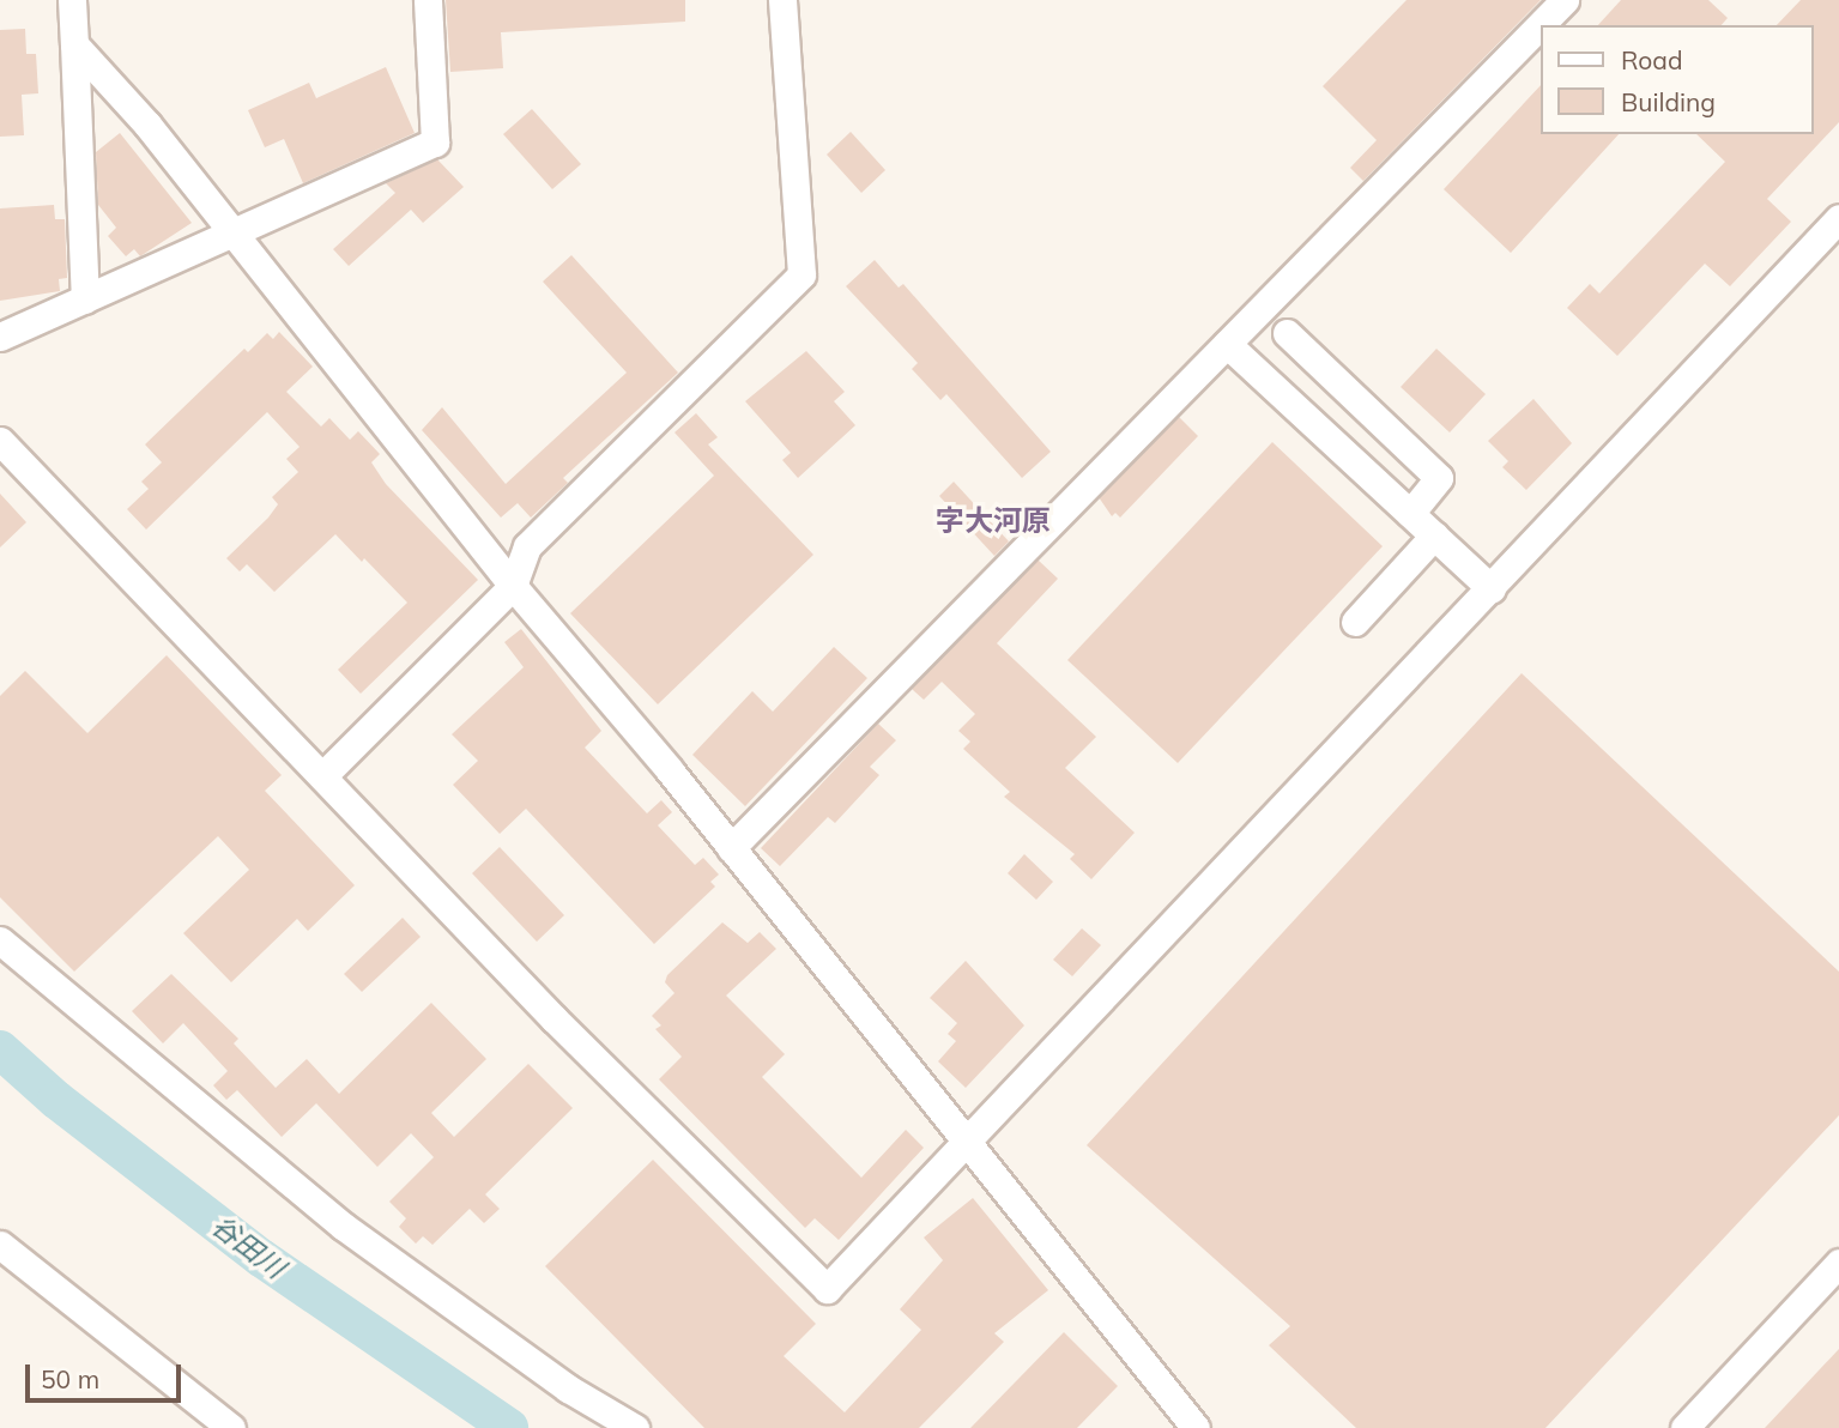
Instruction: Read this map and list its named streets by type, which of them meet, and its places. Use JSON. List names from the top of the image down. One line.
{"districts":["字大河原"],"water":["谷田川"],"legend":["Road","Building"],"scale_bar":"50 m"}
